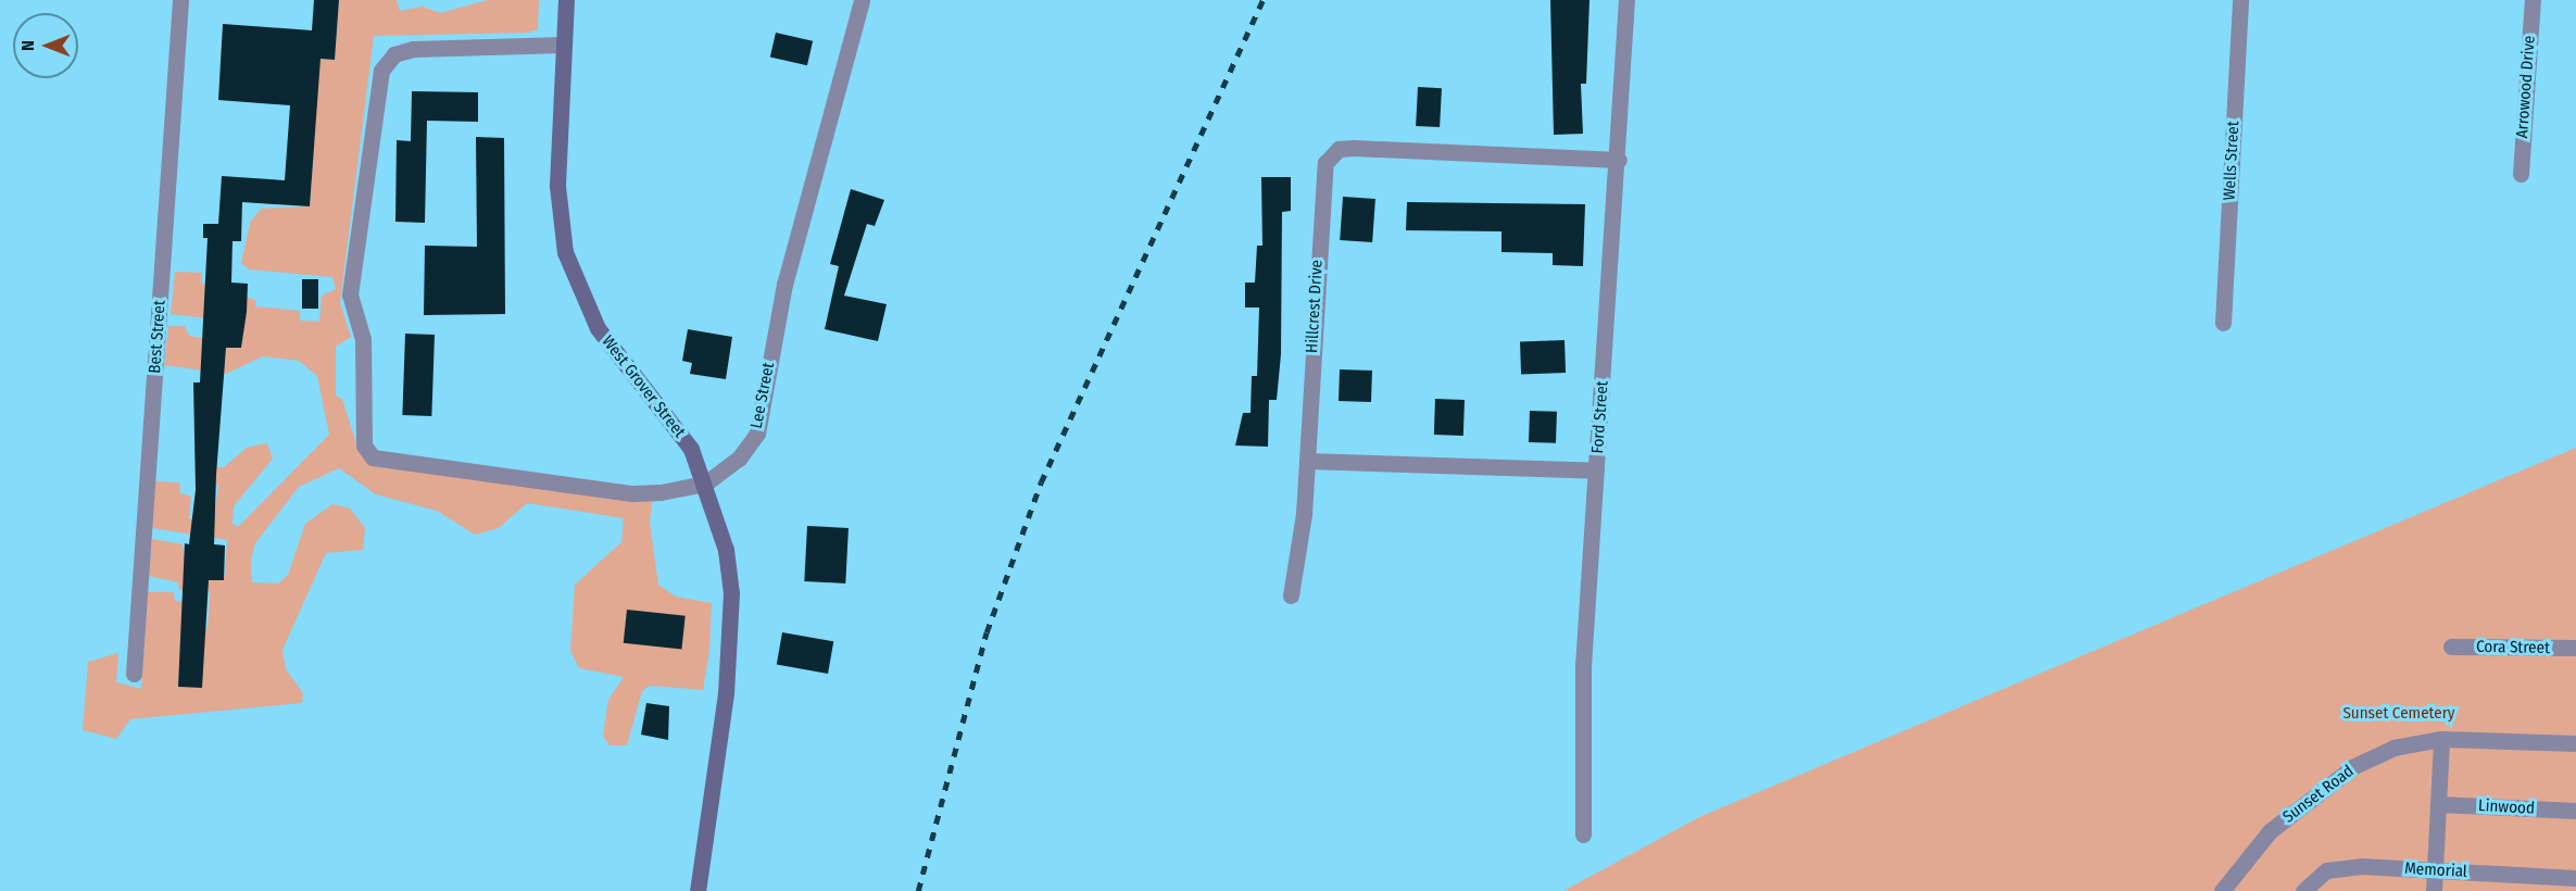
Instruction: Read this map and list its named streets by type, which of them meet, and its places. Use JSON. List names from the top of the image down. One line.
{"streets":{"street":["Arrowood Drive","Wells Street","Hillcrest Drive","Best Street","West Grover Street","Lee Street","Ford Street","Cora Street","Sunset Road","Linwood","Memorial"]},"crossings":[["Hillcrest Drive","Ford Street"],["West Grover Street","Lee Street"]],"parks":["Sunset Cemetery"],"north":"left"}
